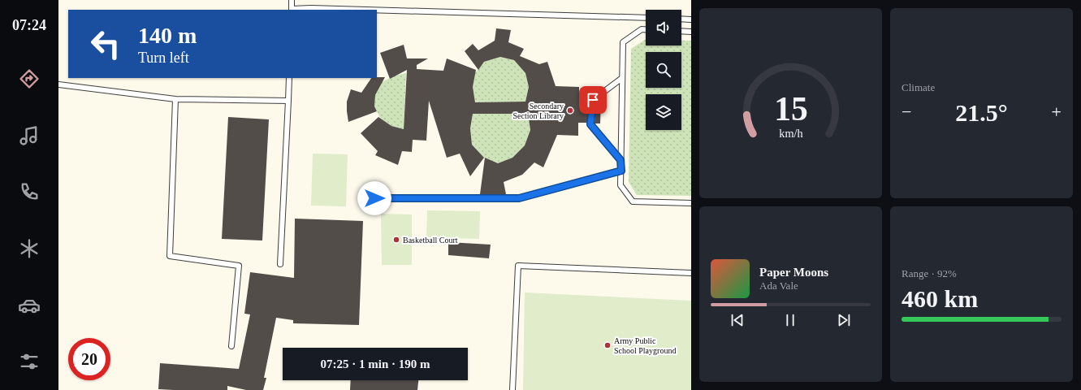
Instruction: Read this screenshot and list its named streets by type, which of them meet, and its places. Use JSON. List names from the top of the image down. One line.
{"places":["Secondary Section Library","Basketball Court","Army Public School Playground"],"page":{"tabs":"07:24","tile":["Climate",["Range · 92%","460 km"]],"turn":["140 m","Turn left"],"heat":["−","21.5°","+"],"song":["Paper Moons","Ada Vale"],"limit":"20","trip":"07:25 · 1 min · 190 m","gauge":["15","km/h"]}}
